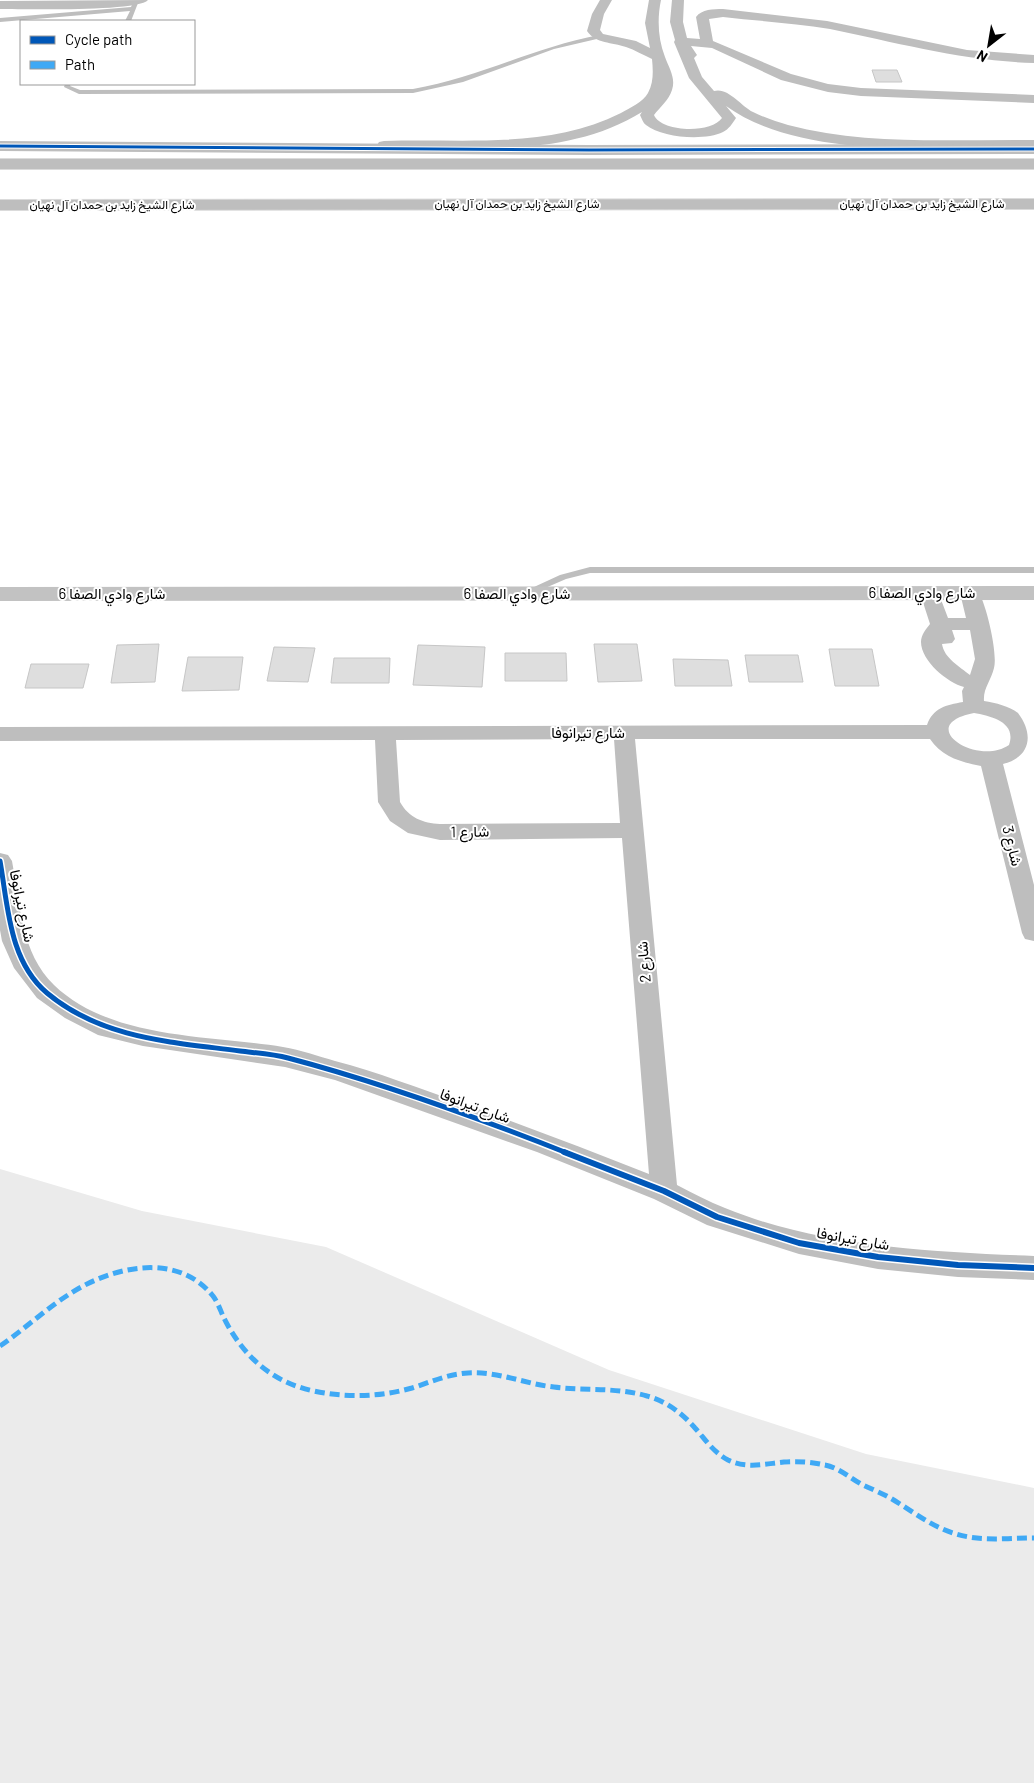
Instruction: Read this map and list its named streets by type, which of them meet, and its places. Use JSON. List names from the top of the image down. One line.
{"streets":{"main road":["شارع الشيخ زايد بن حمدان آل نهيان","شارع وادي الصفا 6"],"street":["شارع تيرانوفا","شارع 1","شارع 3","شارع 2"]},"crossings":[["شارع تيرانوفا","شارع 1"],["شارع تيرانوفا","شارع 2"],["شارع 1","شارع 2"]],"legend":["Cycle path","Path"],"north":"bottom left"}
